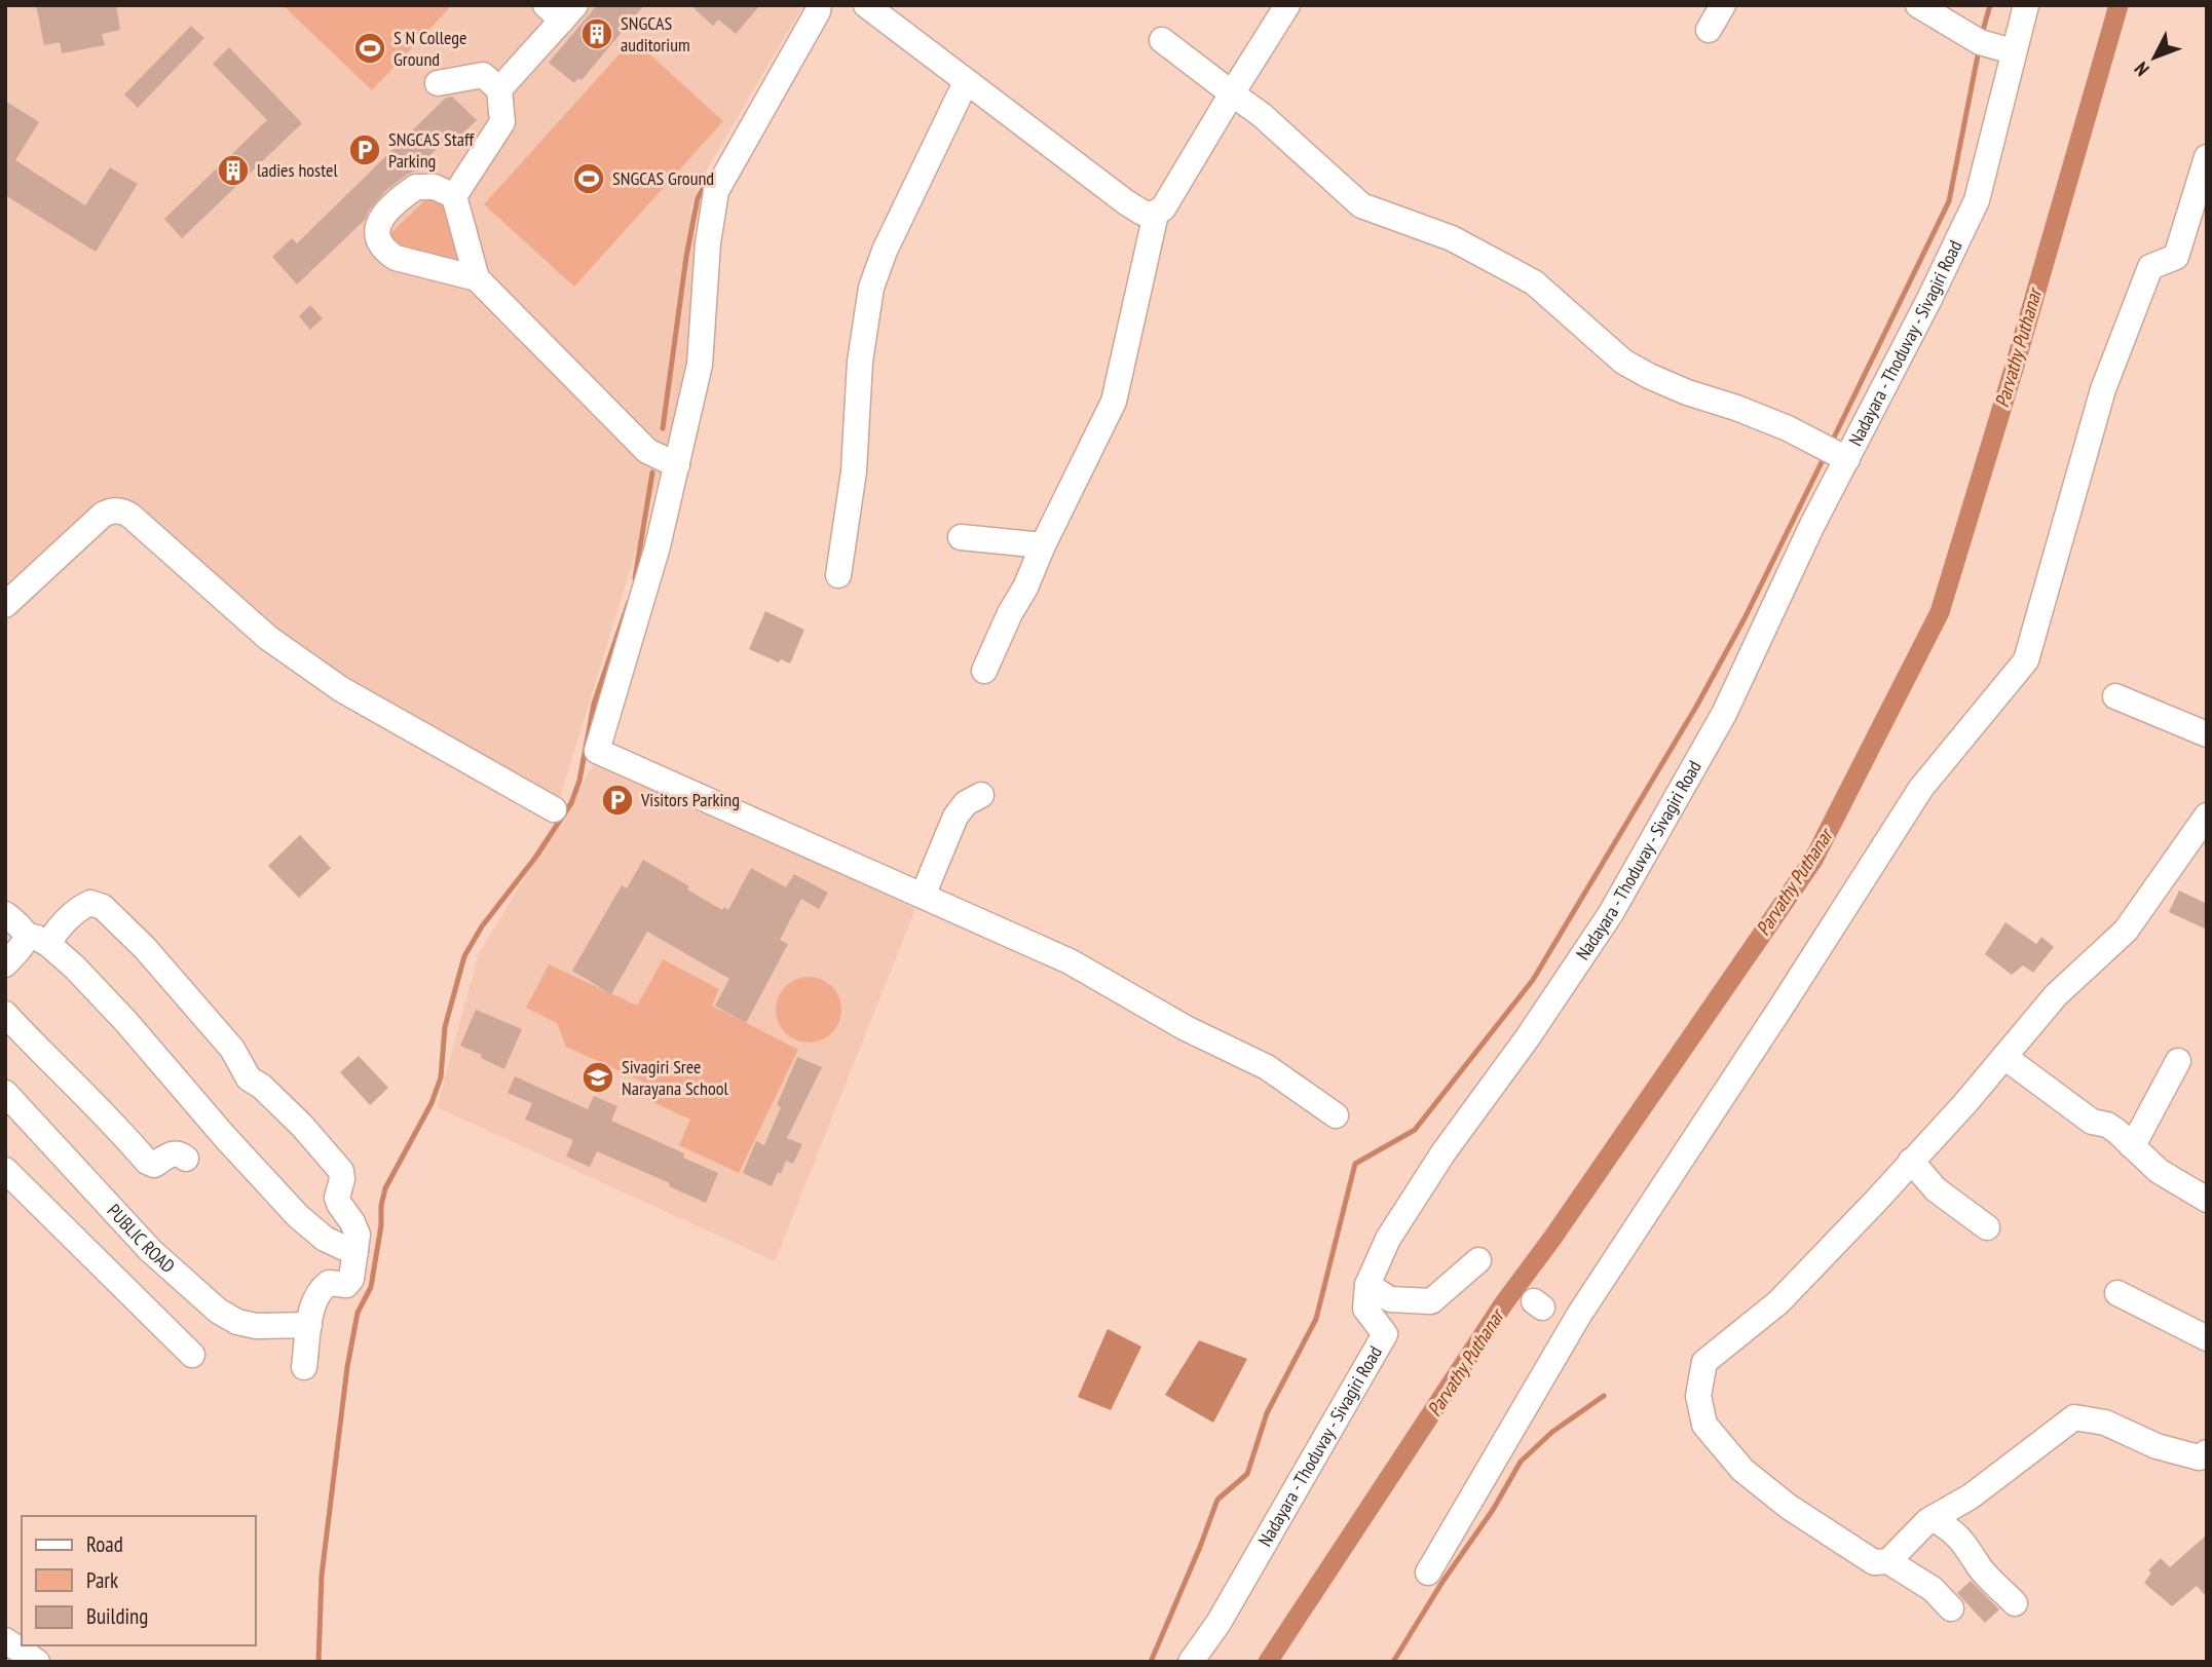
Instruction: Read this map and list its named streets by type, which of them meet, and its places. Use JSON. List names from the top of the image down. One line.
{"streets":{"street":["Nadayara - Thoduvay - Sivagiri Road","PUBLIC ROAD"]},"water":["Parvathy Puthanar"],"places":{"building":["SNGCAS auditorium","ladies hostel"],"sports":["S N College Ground","SNGCAS Ground"],"parking":["SNGCAS Staff Parking","Visitors Parking"],"school or university":["Sivagiri Sree Narayana School"]},"legend":["Road","Park","Building"],"north":"bottom left"}
